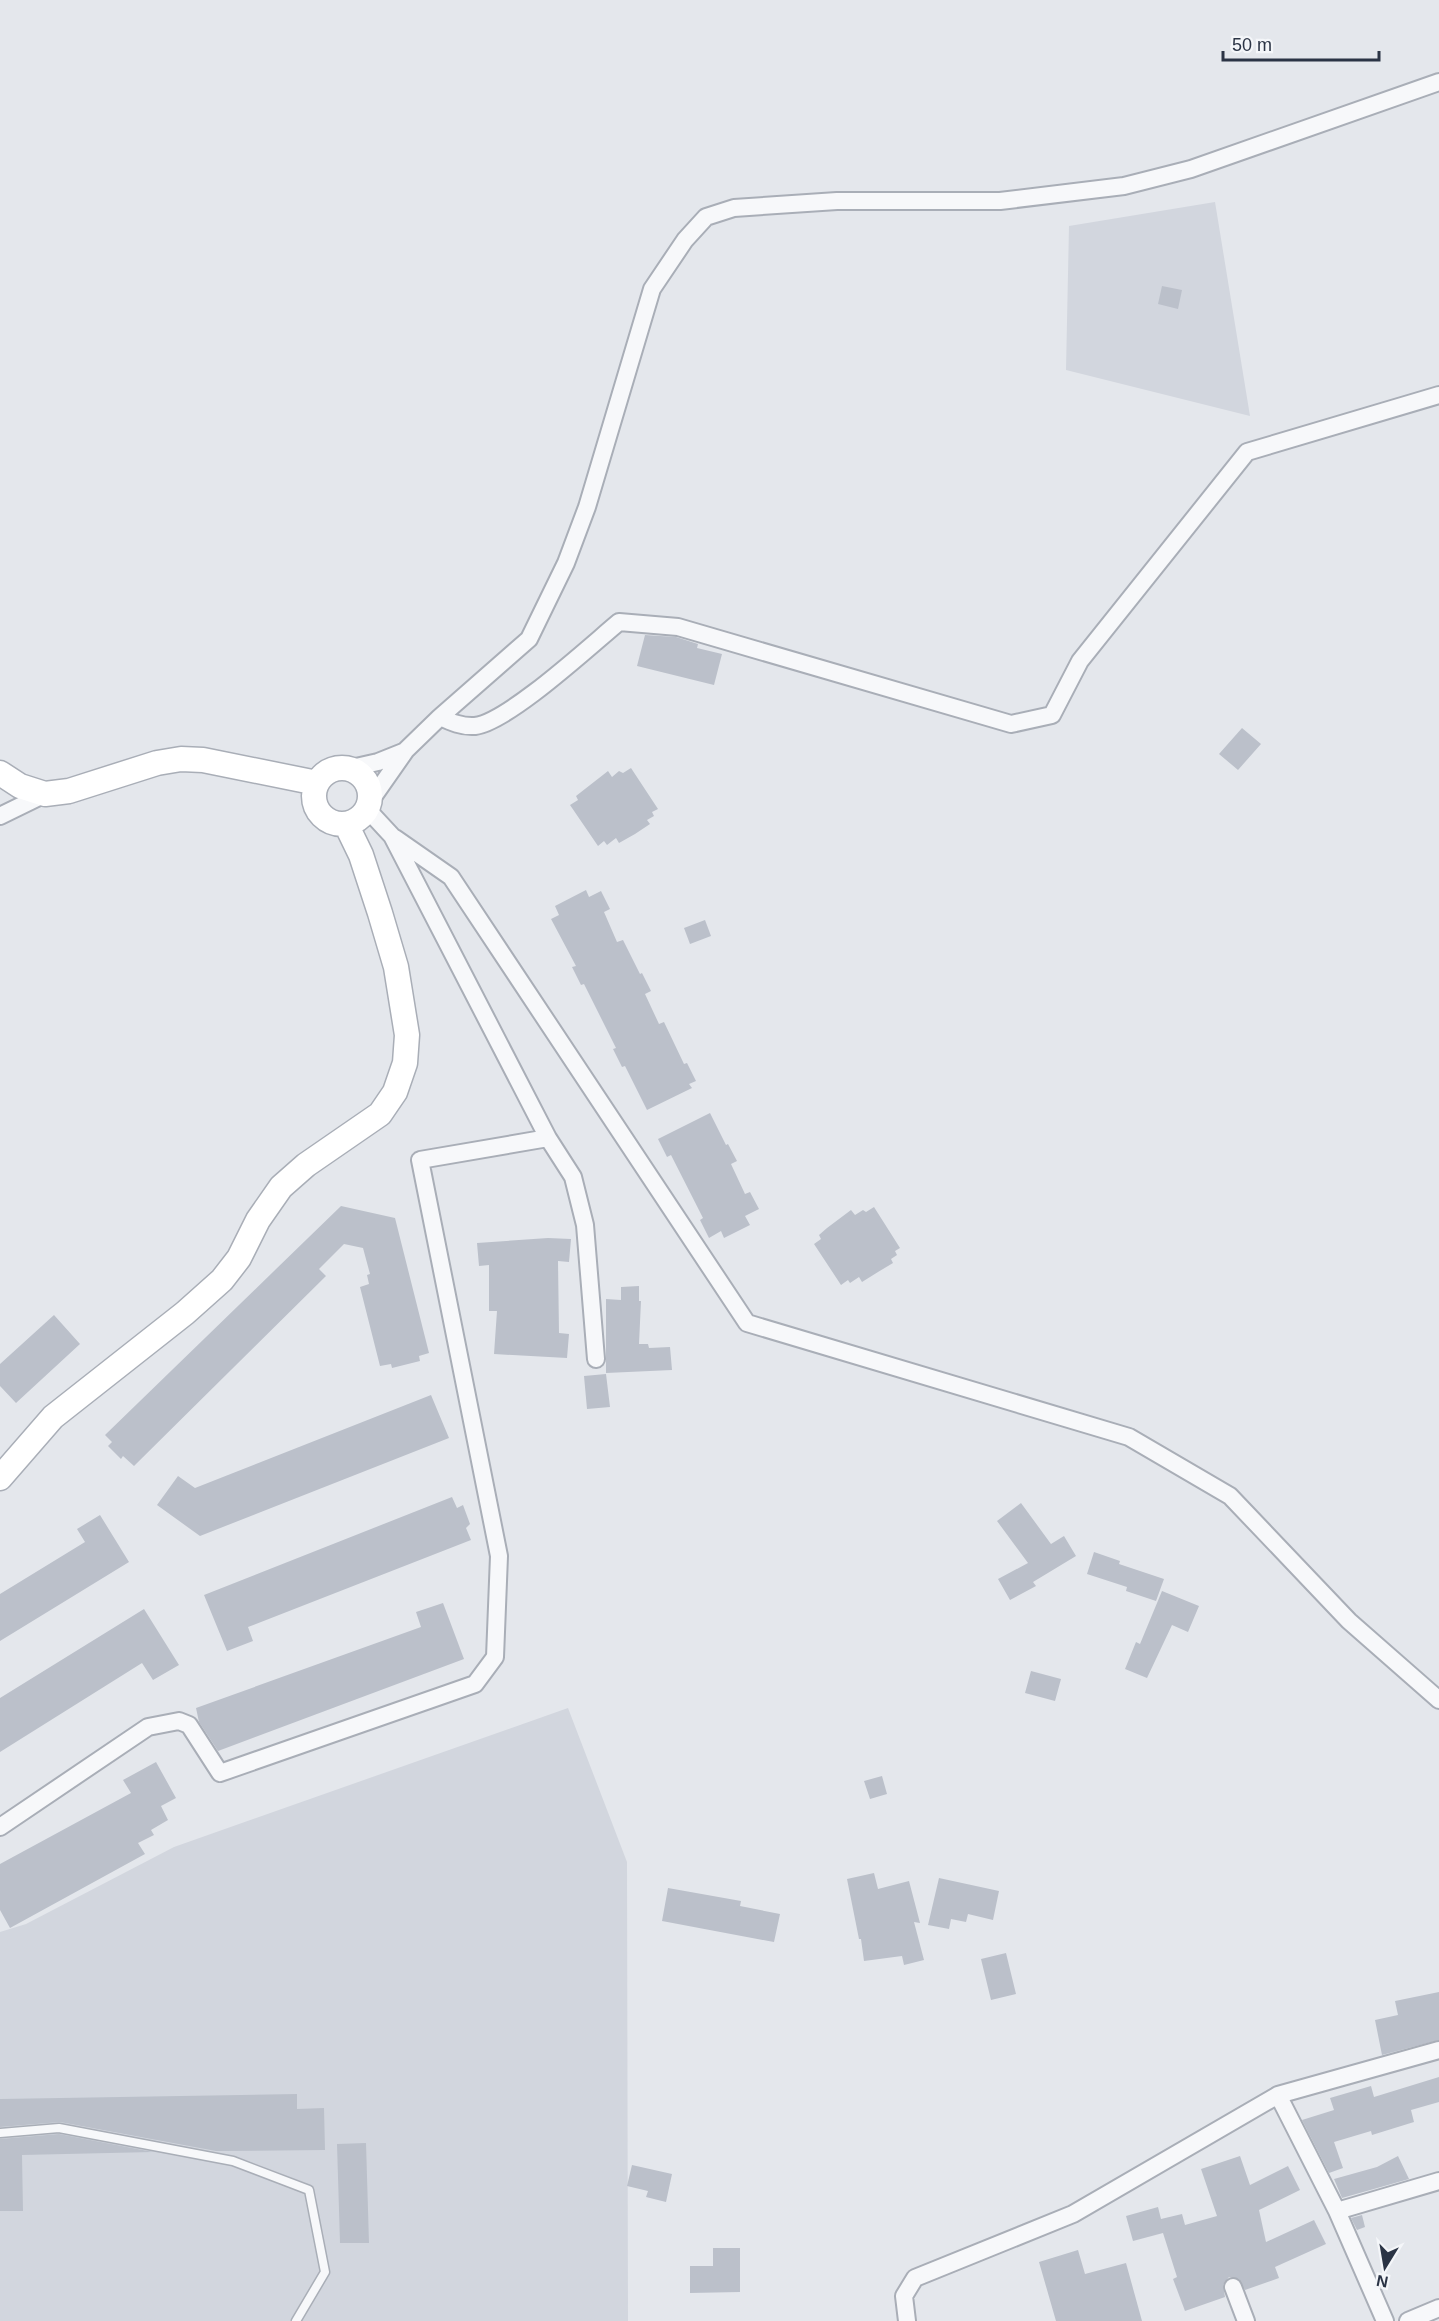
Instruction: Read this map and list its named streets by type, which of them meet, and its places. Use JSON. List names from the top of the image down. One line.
{"scale_bar":"50 m","north":"bottom"}
